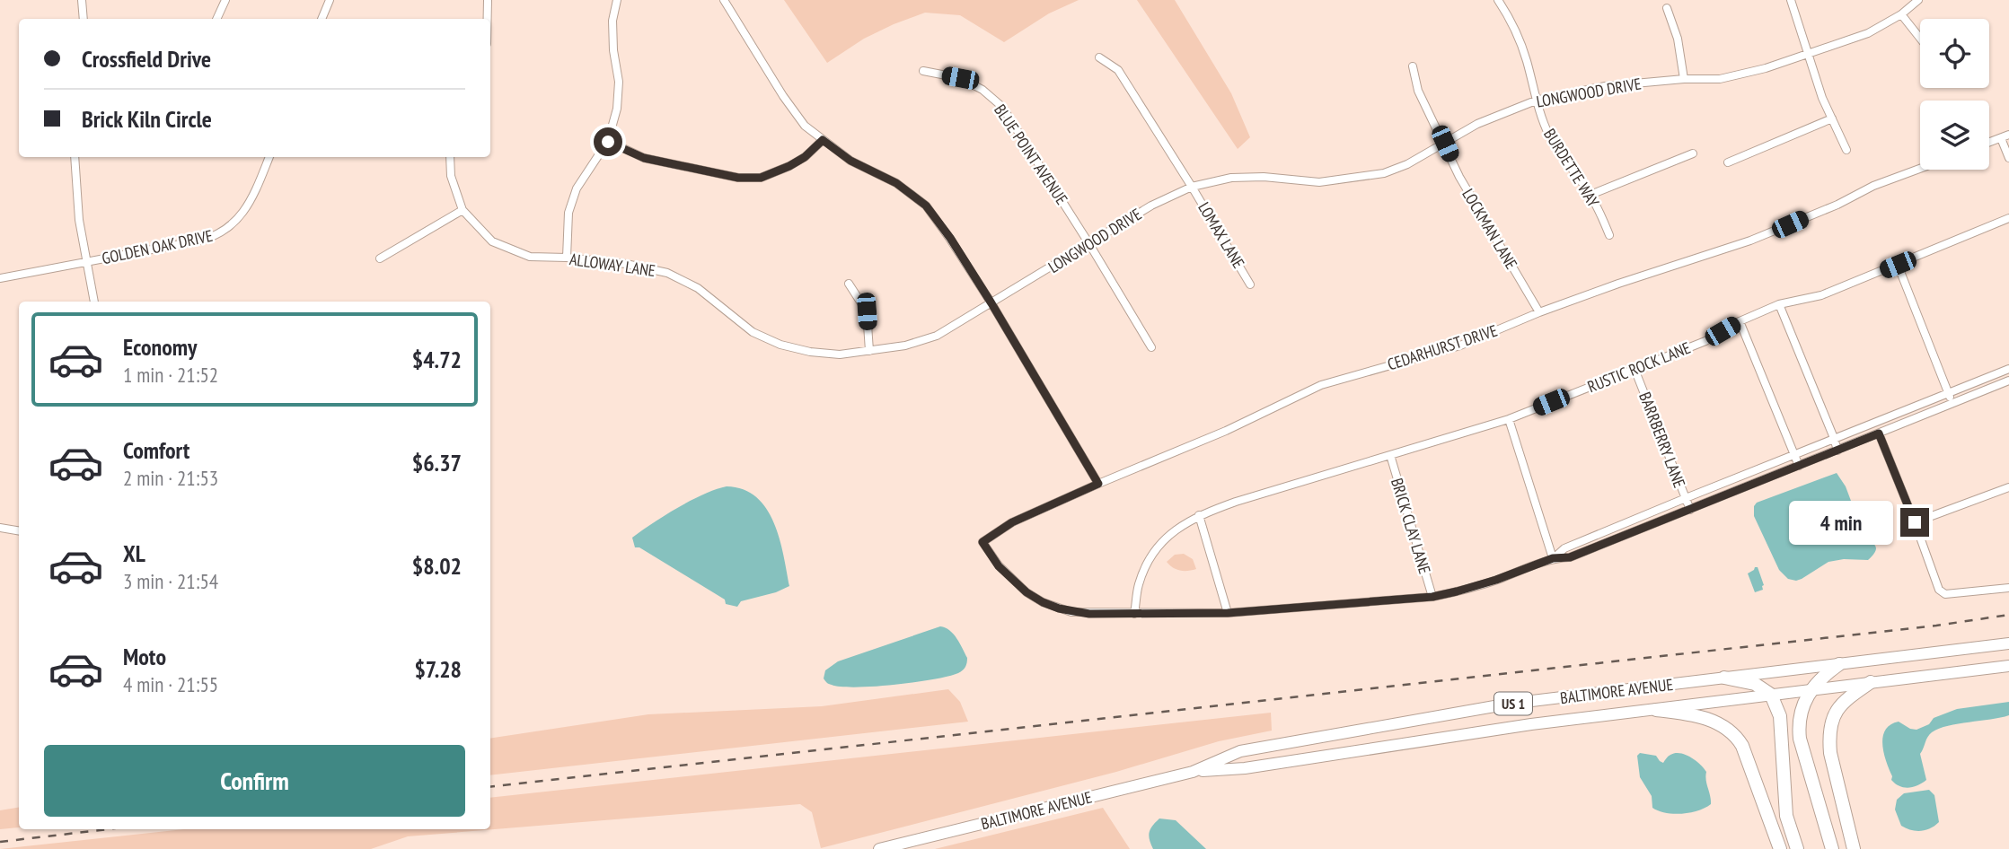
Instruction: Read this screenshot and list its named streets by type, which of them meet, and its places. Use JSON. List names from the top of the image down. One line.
{"streets":{"main road":["BALTIMORE AVENUE","US 1"],"street":["LONGWOOD DRIVE","BLUE POINT AVENUE","BURDETTE WAY","LOCKMAN LANE","LOMAX LANE","GOLDEN OAK DRIVE","ALLOWAY LANE","CEDARHURST DRIVE","RUSTIC ROCK LANE","BARRBERRY LANE","BRICK CLAY LANE"]},"crossings":[["LONGWOOD DRIVE","BLUE POINT AVENUE"],["LONGWOOD DRIVE","BURDETTE WAY"],["LONGWOOD DRIVE","LOCKMAN LANE"],["LONGWOOD DRIVE","LOMAX LANE"],["LONGWOOD DRIVE","ALLOWAY LANE"],["LOCKMAN LANE","CEDARHURST DRIVE"],["CEDARHURST DRIVE","RUSTIC ROCK LANE"],["RUSTIC ROCK LANE","BARRBERRY LANE"],["RUSTIC ROCK LANE","BRICK CLAY LANE"]],"page":{"banner":["Crossfield Drive","Brick Kiln Circle"],"list":[{"name":"Economy","note":"1 min · 21:52","value":"$4.72"},{"name":"Comfort","note":"2 min · 21:53","value":"$6.37"},{"name":"XL","note":"3 min · 21:54","value":"$8.02"},{"name":"Moto","note":"4 min · 21:55","value":"$7.28"}],"bubble":"4 min","buttons":"Confirm"}}
